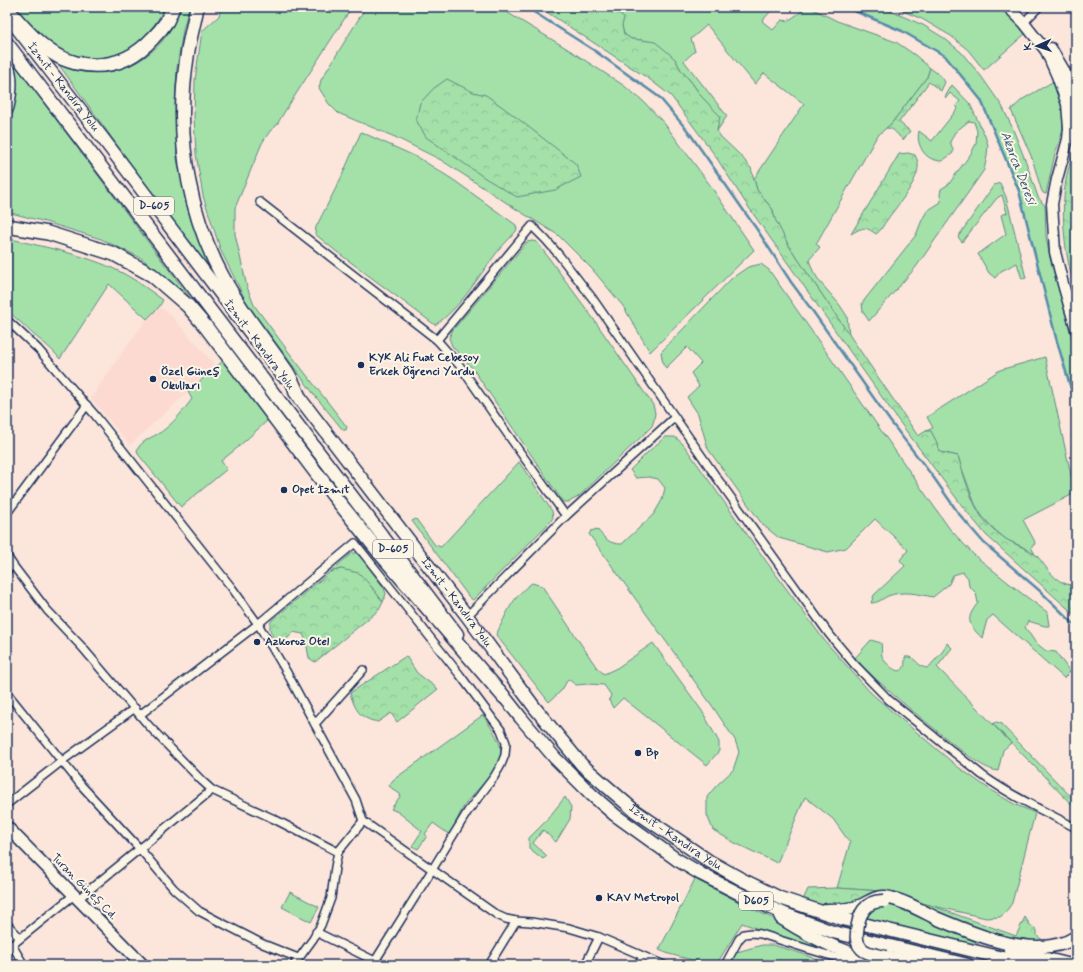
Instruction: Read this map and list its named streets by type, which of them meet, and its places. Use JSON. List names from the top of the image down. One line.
{"streets":{"highway":["İzmit - Kandıra Yolu","D-605","D605"],"main road":["Turan Güneş Cd."]},"water":["Akarca Deresi"],"places":["KYK Ali Fuat Cebesoy Erkek Öğrenci Yurdu","Özel Güneş Okulları","Opet İzmit","Azkoroz Otel","Bp","KAV Metropol"],"north":"left"}
